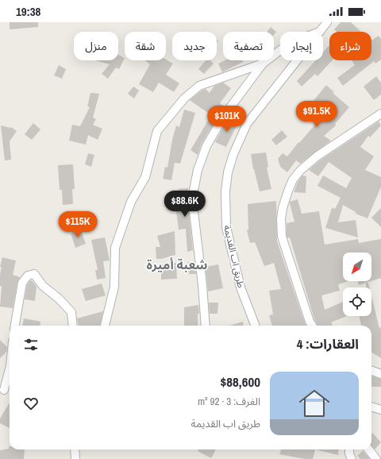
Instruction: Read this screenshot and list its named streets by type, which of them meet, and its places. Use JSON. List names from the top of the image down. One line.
{"streets":{"street":["طريق اب القديمة"]},"districts":["شعبة أميرة"],"north":"bottom left","page":{"status":"19:38","chip":["شراء","إيجار","تصفية","جديد","شقة","منزل"],"price":["$91.5K","$101K","$88.6K","$115K"],"heading":"العقارات: 4","list":[{"name":"$88,600","note":"الغرف: 3 · 92 m² · طريق اب القديمة"}]}}
